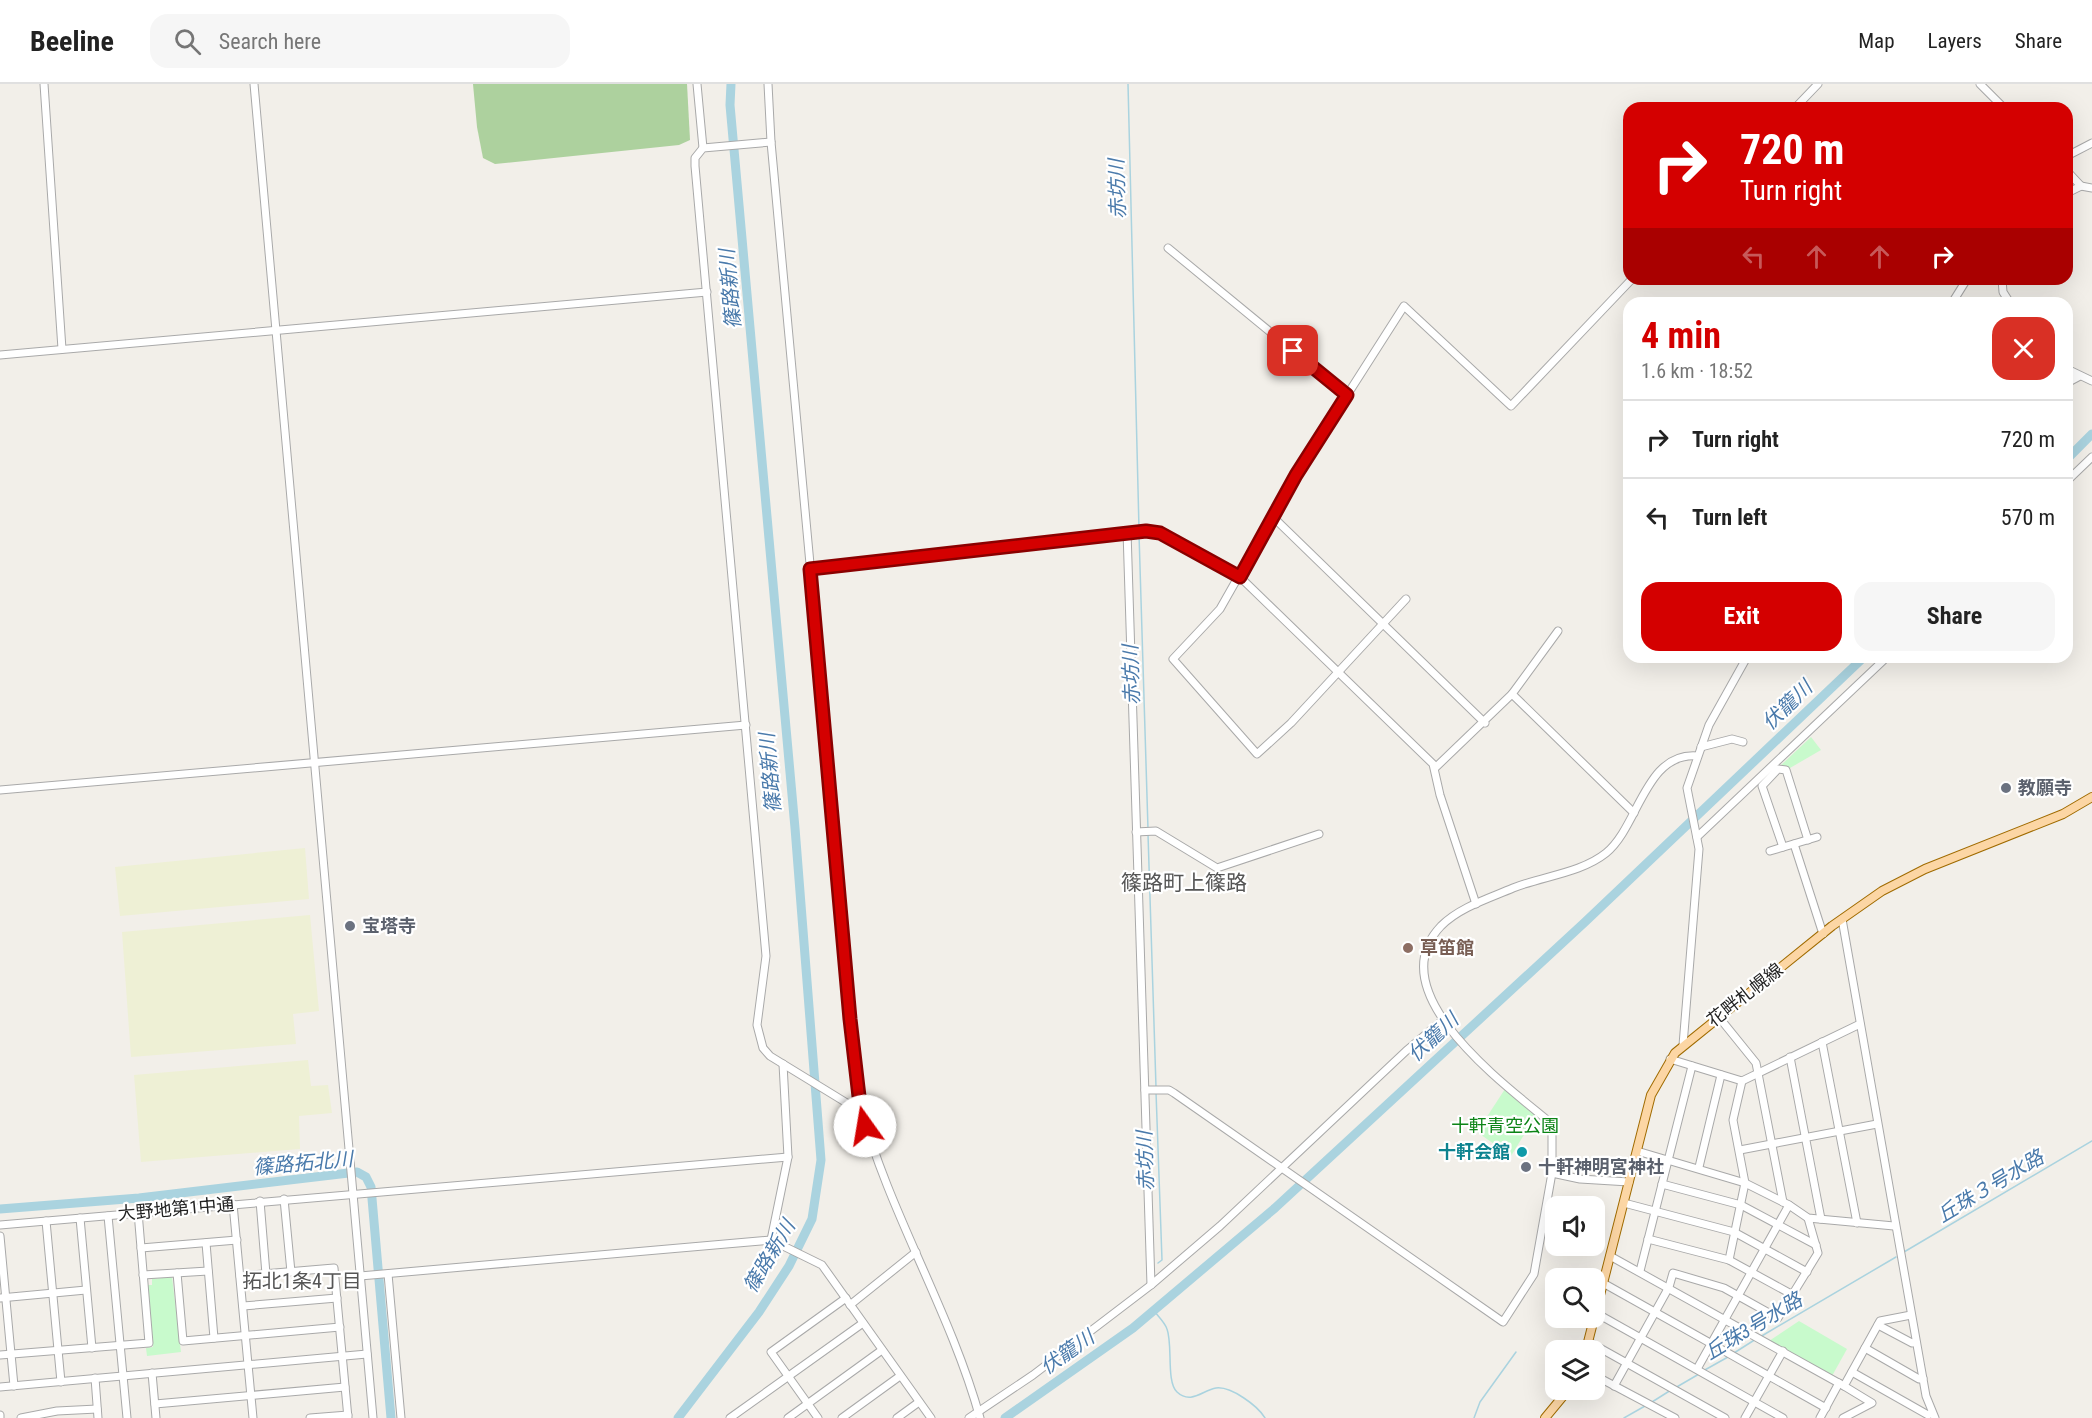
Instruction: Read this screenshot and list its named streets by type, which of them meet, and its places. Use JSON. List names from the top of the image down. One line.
{"streets":{"main road":["花畔札幌線"],"street":["大野地第1中通"]},"districts":["篠路町上篠路","拓北1条4丁目"],"water":["赤坊川","篠路新川","伏籠川","篠路拓北川","丘珠３号水路","丘珠3号水路"],"parks":["十軒青空公園"],"places":["教願寺","宝塔寺","草笛館","十軒会館","十軒神明宮神社"],"page":{"header":"Beeline","search":"Search here","nav":["Map","Layers","Share"],"turn":["720 m","Turn right"],"heading":["4 min","1.6 km · 18:52"],"list":[{"name":"Turn right","value":"720 m"},{"name":"Turn left","value":"570 m"}],"buttons":["Exit","Share"]}}
